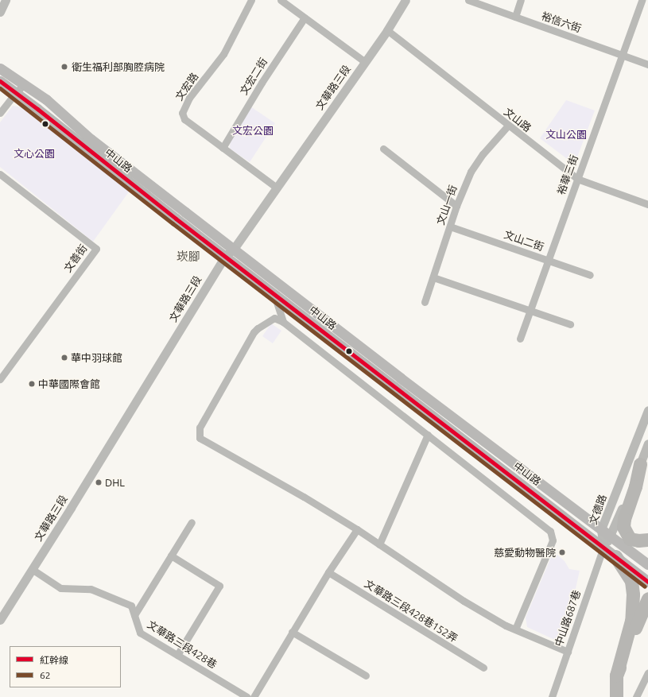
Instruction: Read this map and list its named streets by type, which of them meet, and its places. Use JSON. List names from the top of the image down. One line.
{"streets":{"main road":["中山路"],"street":["裕信六街","文宏二街","文宏路","文華路三段","文山路","裕華三街","文山一街","文山二街","文善街","文德路","文華路三段428巷152弄","中山路687巷","文華路三段428巷"]},"crossings":[["裕信六街","裕華三街"],["文宏二街","文宏路"],["文宏路","文華路三段"],["文華路三段","文山路"],["文華路三段","中山路"],["文華路三段","文華路三段428巷"],["文山路","裕華三街"],["文山路","文山一街"],["中山路","文德路"],["中山路","中山路687巷"],["裕華三街","文山二街"],["文山一街","文山二街"],["文德路","中山路687巷"]],"districts":["崁腳"],"parks":["文宏公園","文山公園","文心公園"],"places":["衛生福利部胸腔病院","華中羽球館","中華國際會館","DHL","慈愛動物醫院"],"lines":["transit line 紅幹線","transit line 62"],"legend":["紅幹線","62"]}
